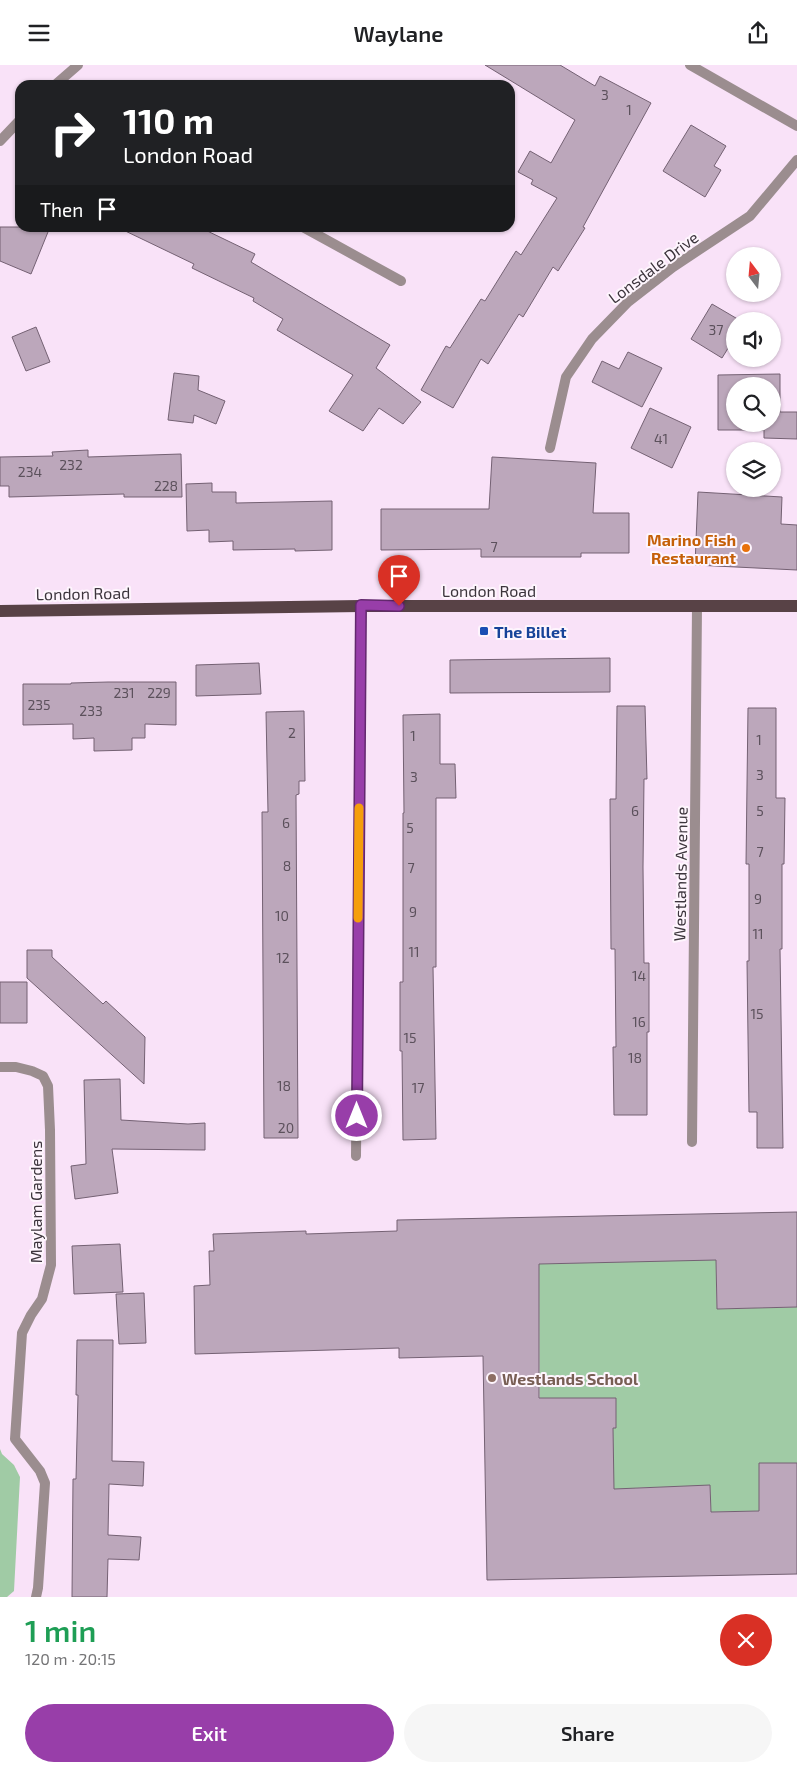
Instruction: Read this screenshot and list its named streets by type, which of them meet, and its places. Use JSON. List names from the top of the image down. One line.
{"streets":{"main road":["London Road"],"street":["Lonsdale Drive","Westlands Avenue","Maylam Gardens"]},"crossings":[["London Road","Westlands Avenue"]],"places":{"other":["Marino Fish Restaurant","Westlands School"],"transit":["The Billet"]},"house_numbers":["3","1","37","41","232","234","228","7","231","229","235","233","2","1","1","3","3","6","5","6","5","7","8","7","9","9","10","11","11","12","14","15","16","15","18","18","17","20"],"north":"top","page":{"header":"Waylane","turn":["110 m","London Road"],"then":"Then","heading":["1 min","120 m · 20:15"],"buttons":["Exit","Share"]}}
